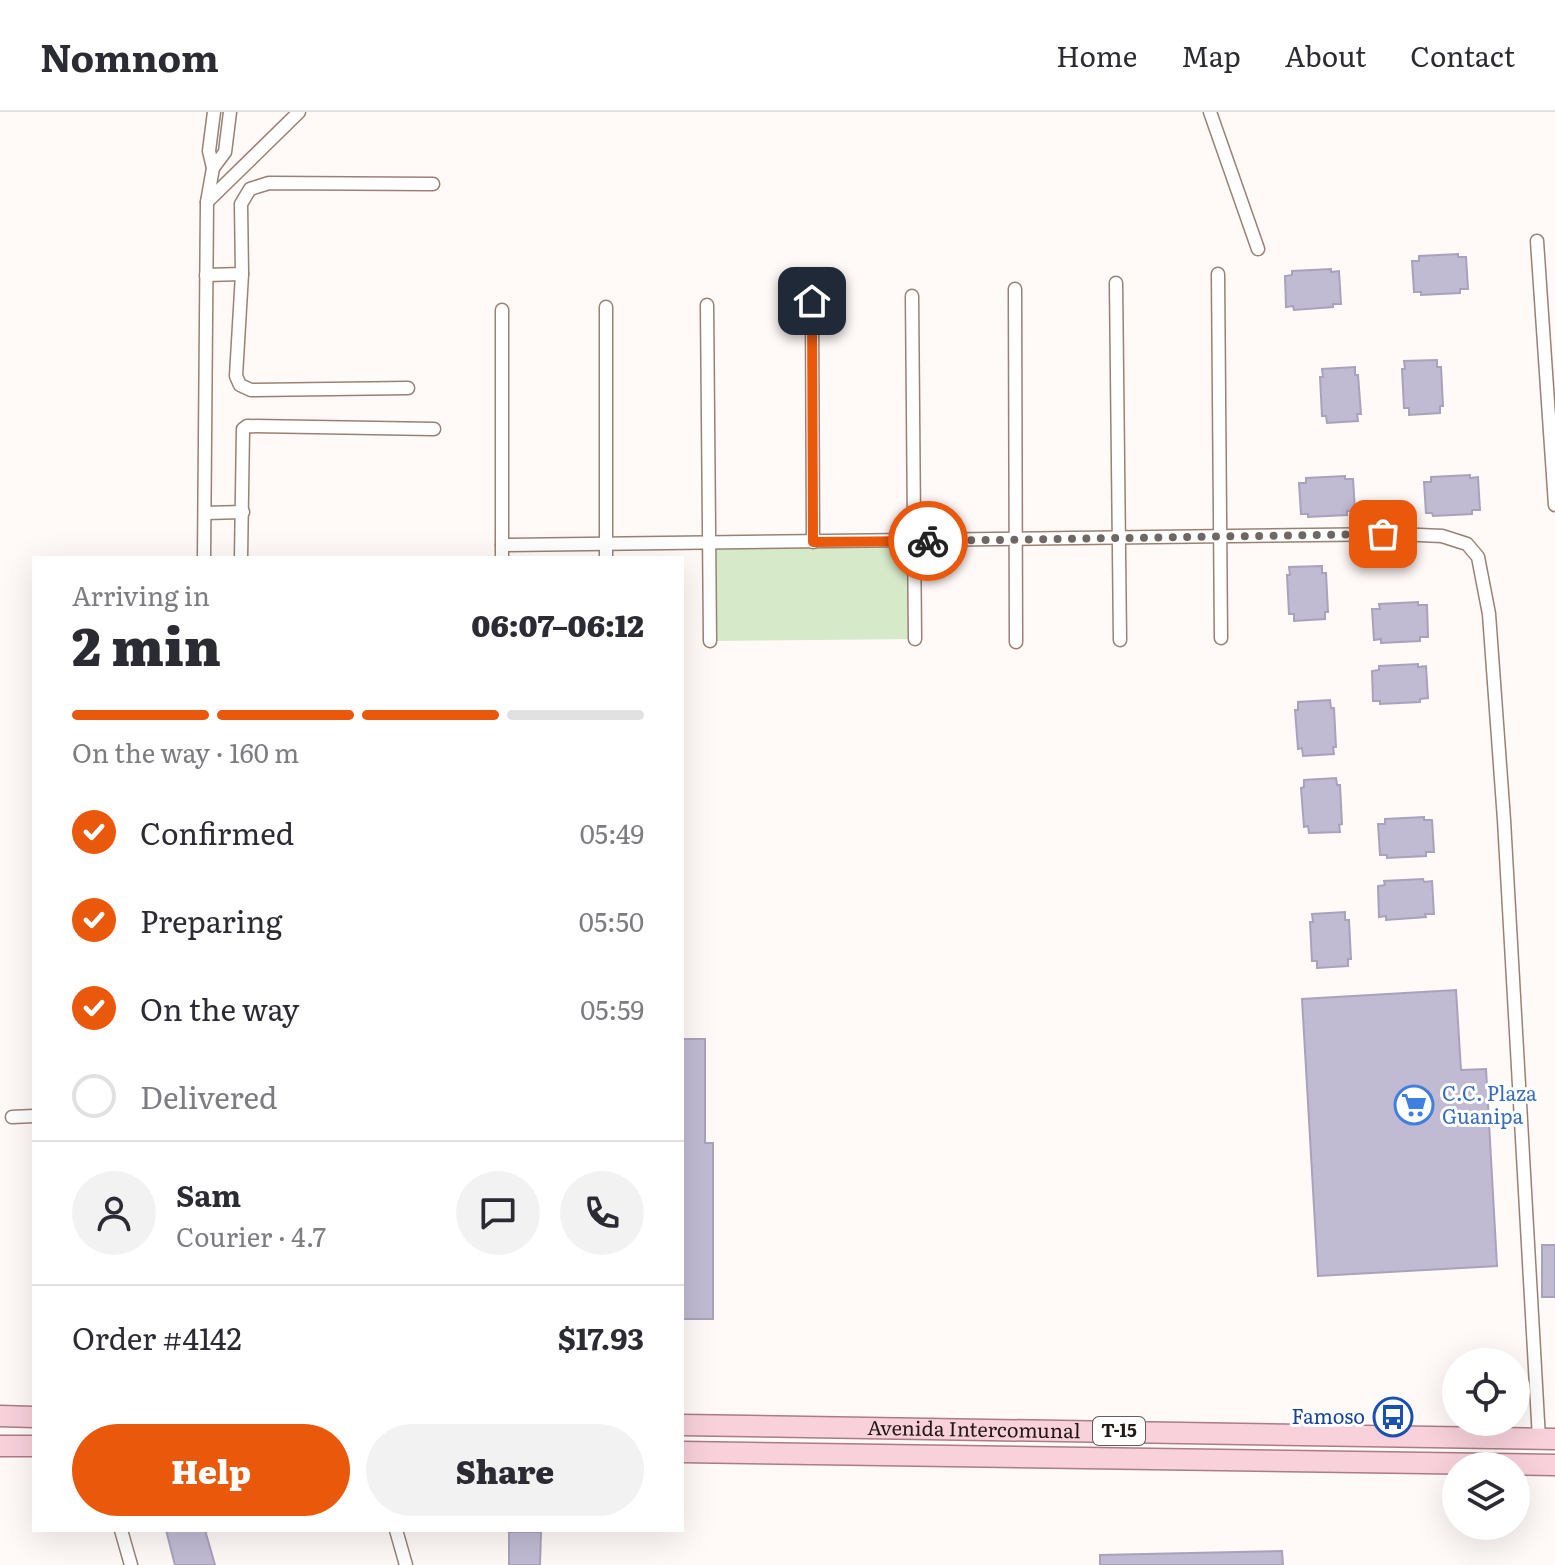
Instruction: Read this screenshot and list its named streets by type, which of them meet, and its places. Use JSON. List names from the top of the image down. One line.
{"streets":{"main road":["Avenida Intercomunal","T-15"]},"places":{"supermarket":["C.C. Plaza Guanipa"],"bus stop":["Famoso"]},"page":{"header":"Nomnom","nav":["Home","Map","About","Contact"],"heading":["2 min","Arriving in","06:07–06:12"],"panel":["Sam","Courier · 4.7","Order #4142","$17.93"],"bar":"On the way · 160 m","list":[["Confirmed","05:49"],["Preparing","05:50"],["On the way","05:59"],"Delivered"],"buttons":["Help","Share"]}}
